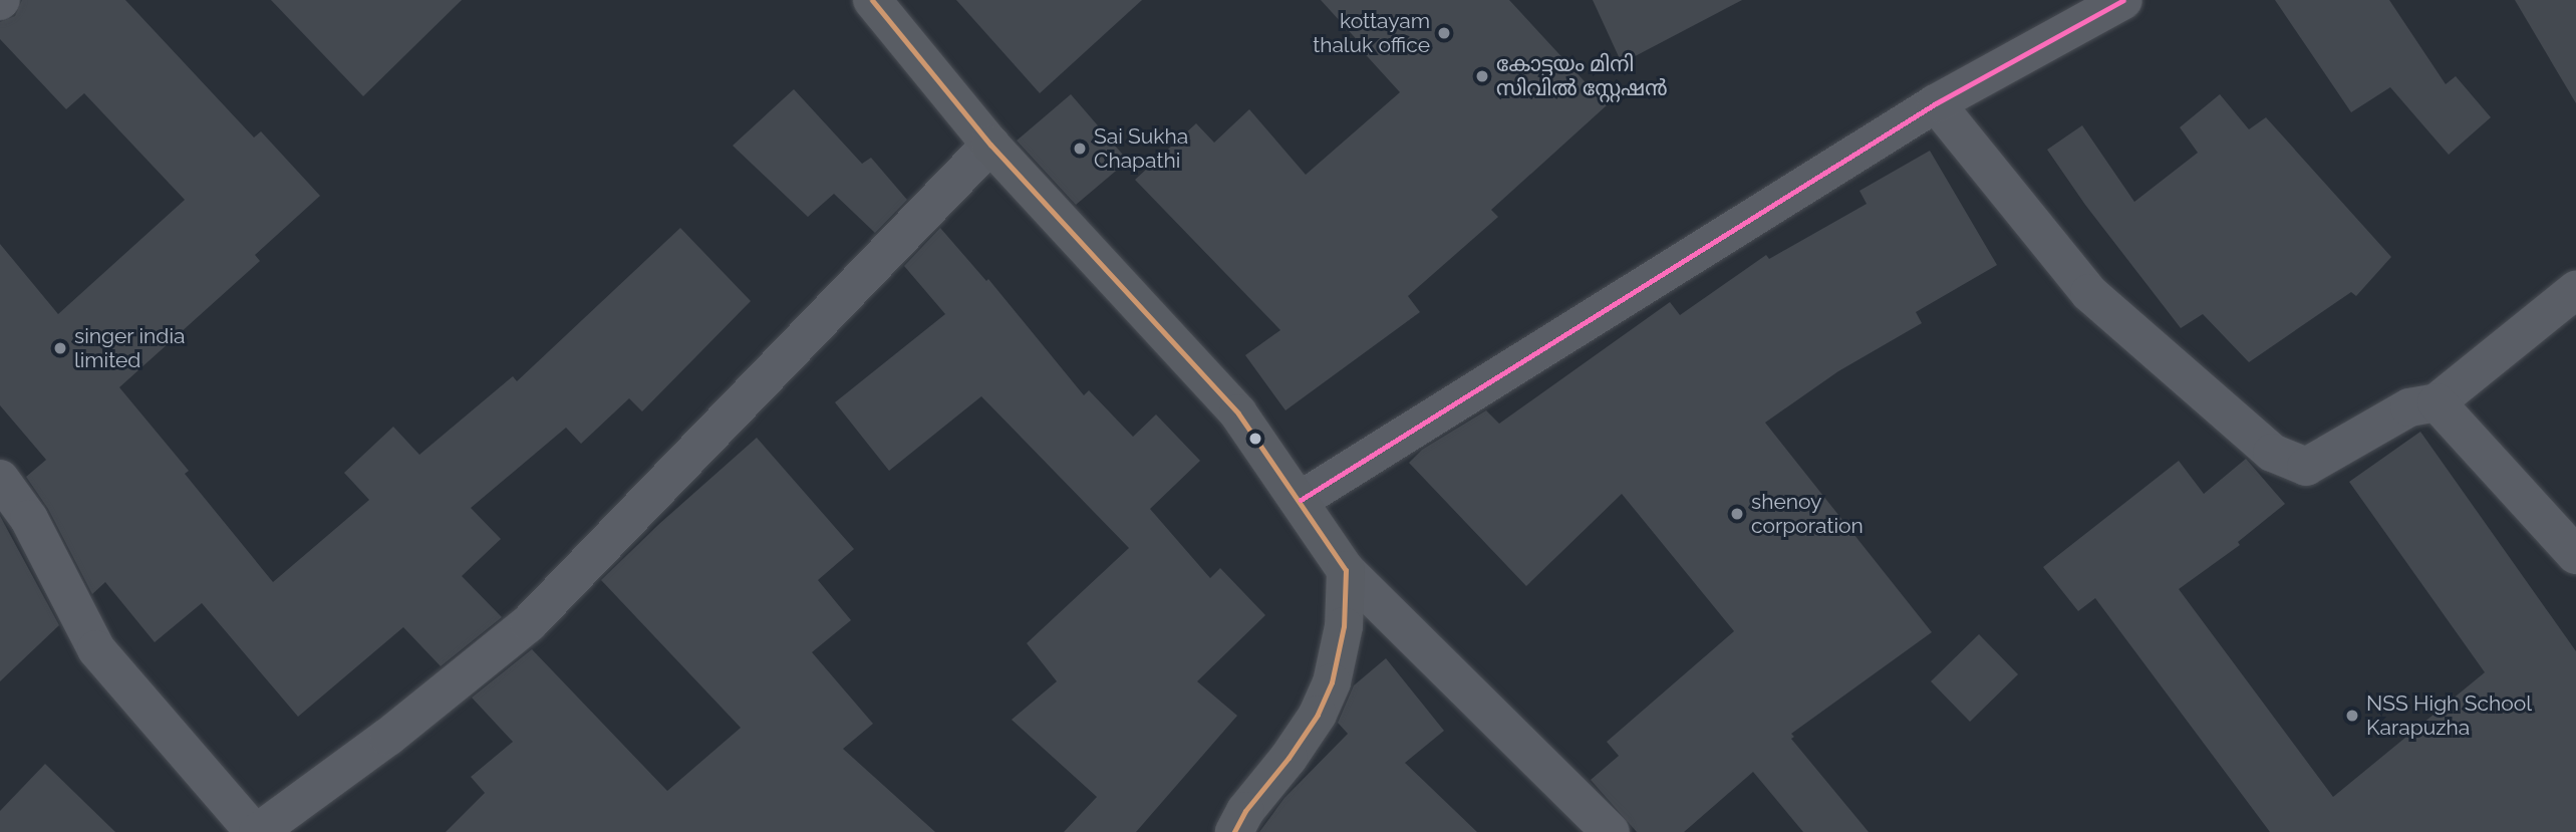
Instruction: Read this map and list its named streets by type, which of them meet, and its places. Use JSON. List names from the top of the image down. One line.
{"places":["kottayam thaluk office","കോട്ടയം മിനി സിവിൽ സ്റ്റേഷൻ","Sai Sukha Chapathi","singer india limited","shenoy corporation","NSS High School Karapuzha"]}
